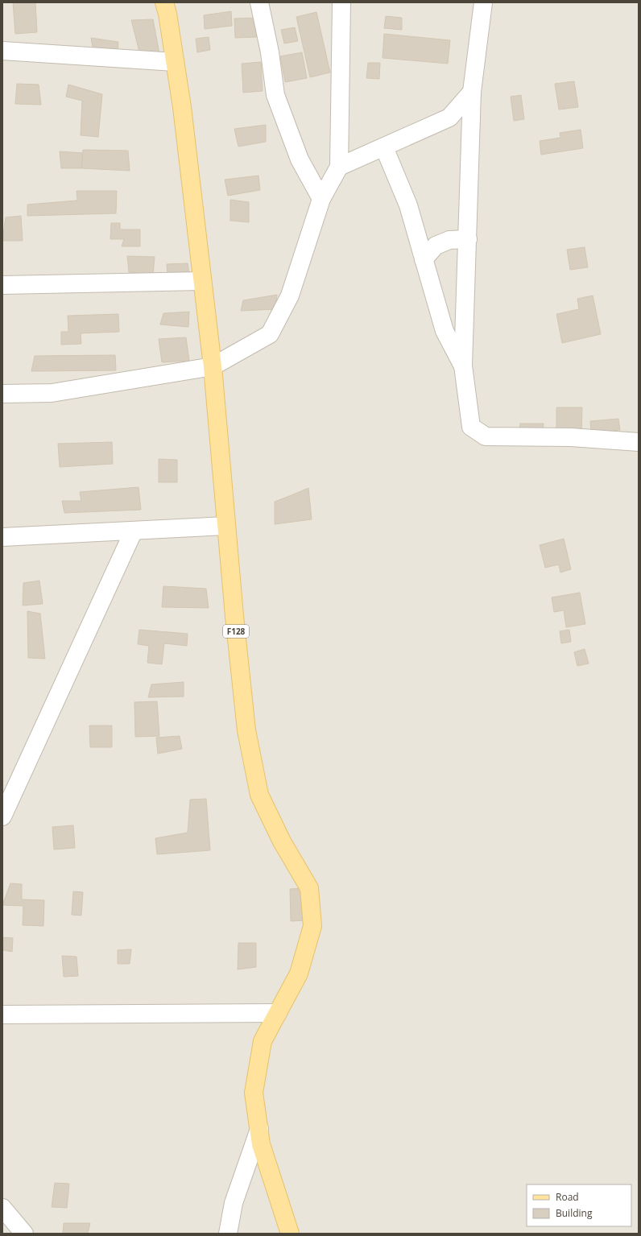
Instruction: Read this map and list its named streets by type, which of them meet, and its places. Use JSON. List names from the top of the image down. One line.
{"streets":{"main road":["F128"]},"legend":["Road","Building"]}
